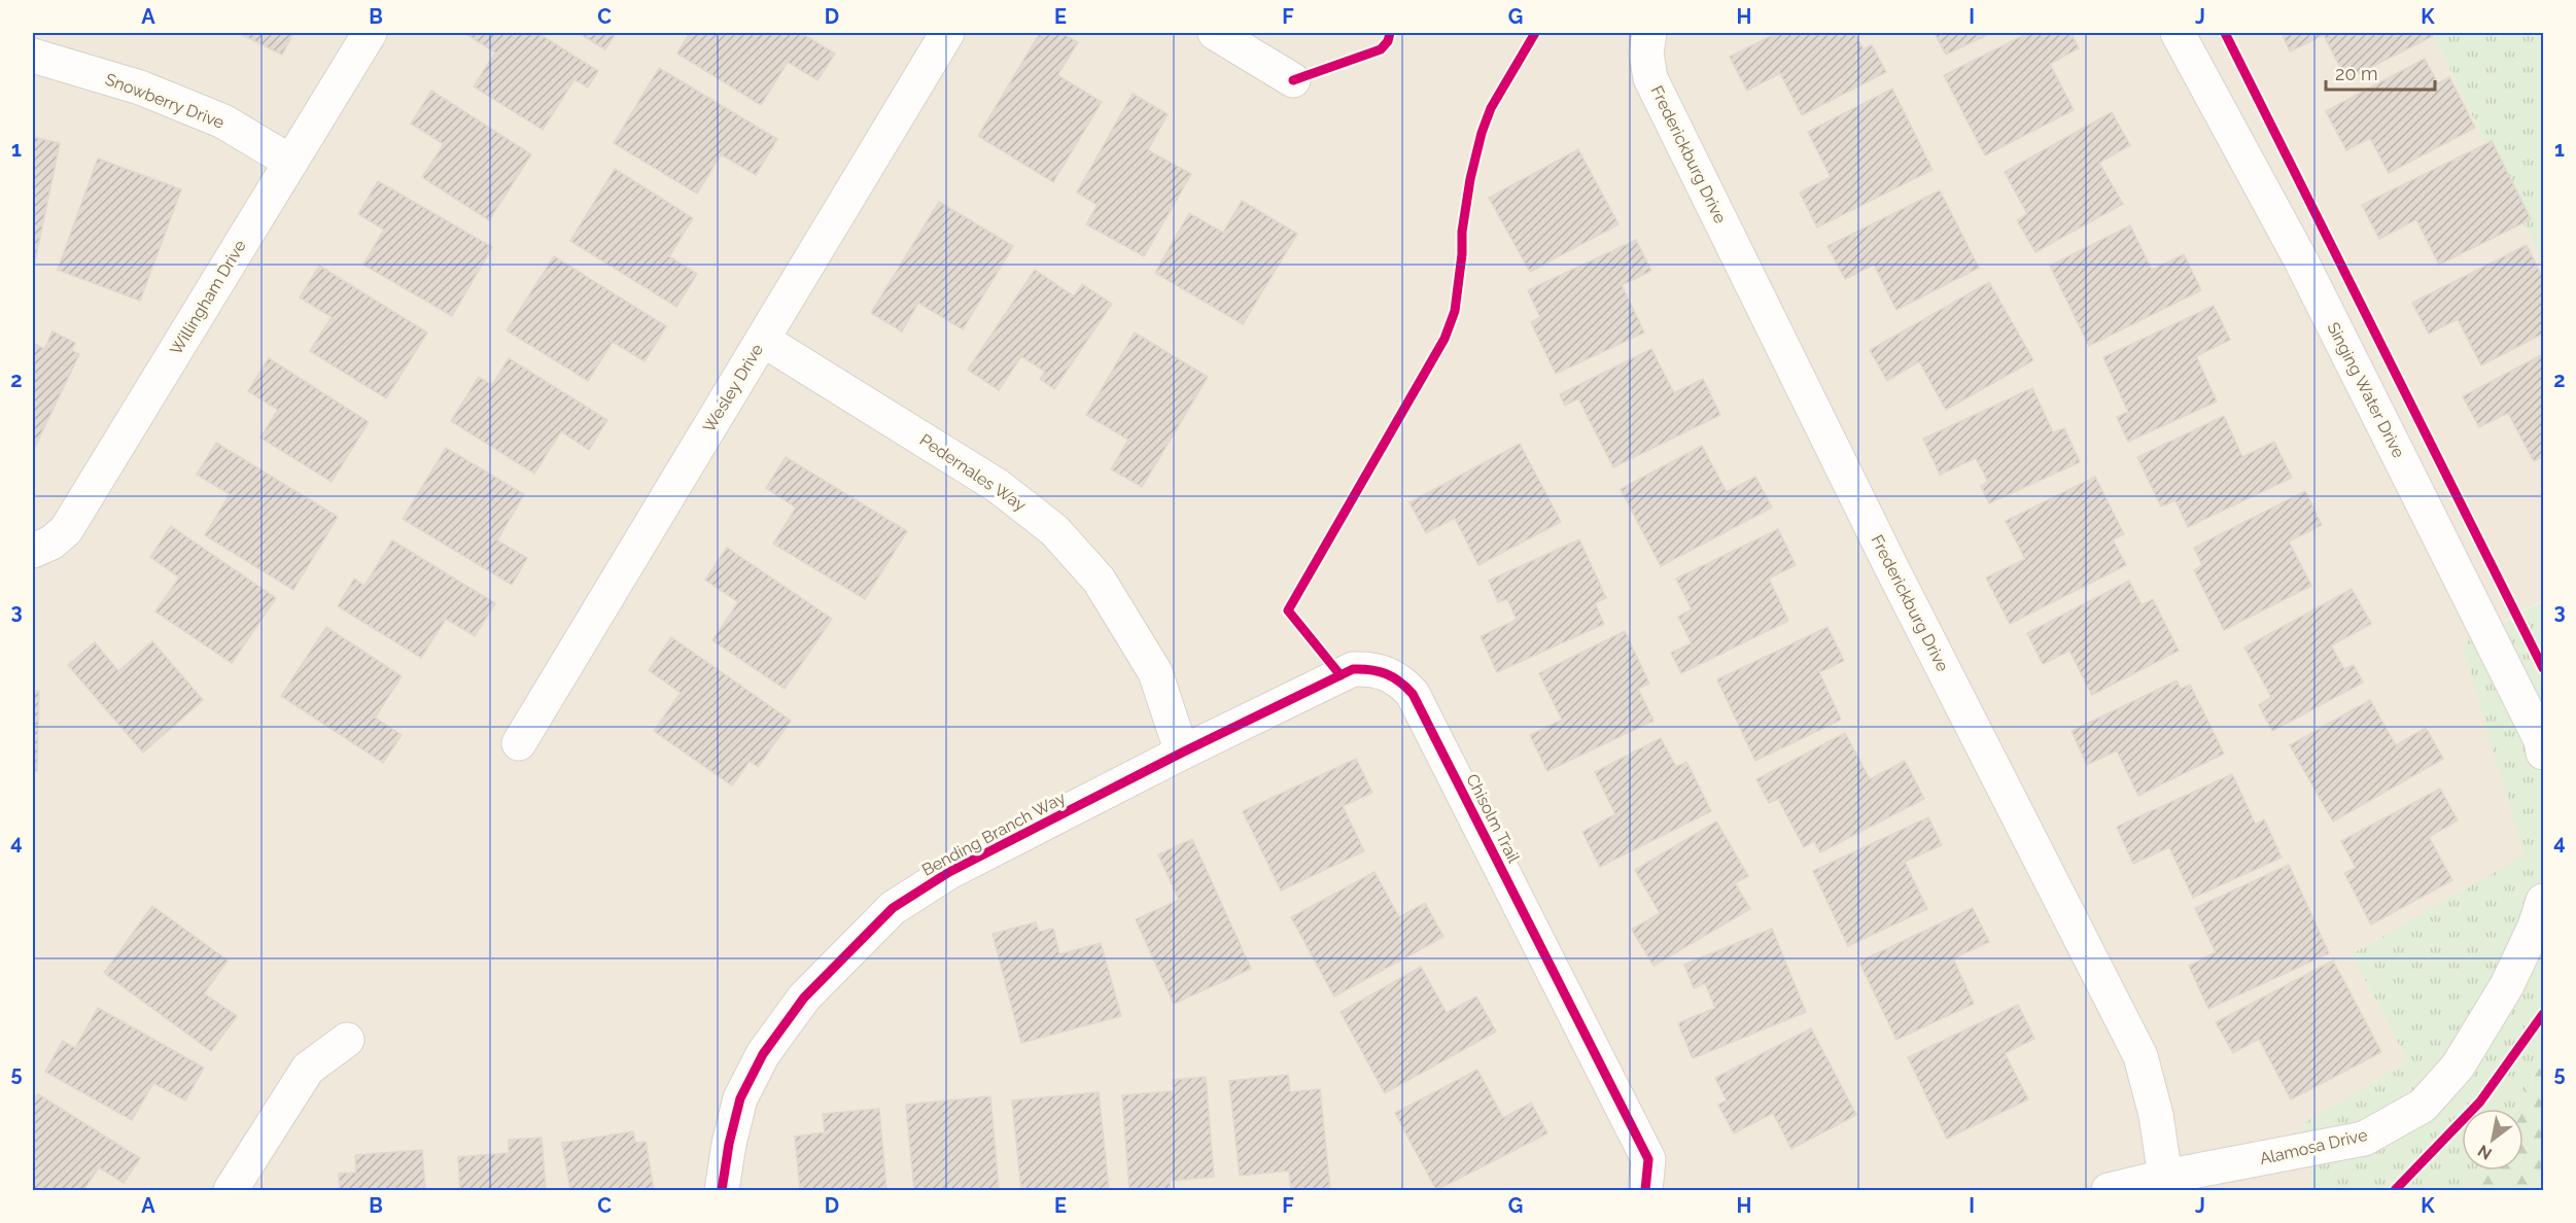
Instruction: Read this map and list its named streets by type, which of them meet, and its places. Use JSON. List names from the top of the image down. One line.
{"streets":{"street":["Snowberry Drive","Frederickburg Drive","Willingham Drive","Wesley Drive","Singing Water Drive","Pedernales Way","Chisolm Trail","Bending Branch Way","Alamosa Drive"]},"crossings":[["Snowberry Drive","Willingham Drive"],["Frederickburg Drive","Alamosa Drive"],["Wesley Drive","Pedernales Way"],["Pedernales Way","Chisolm Trail"],["Pedernales Way","Bending Branch Way"],["Chisolm Trail","Bending Branch Way"]],"scale_bar":"20 m","north":"bottom left","grid":{"columns":["A","B","C","D","E","F","G","H","I","J","K"],"rows":["1","2","3","4","5"]}}
